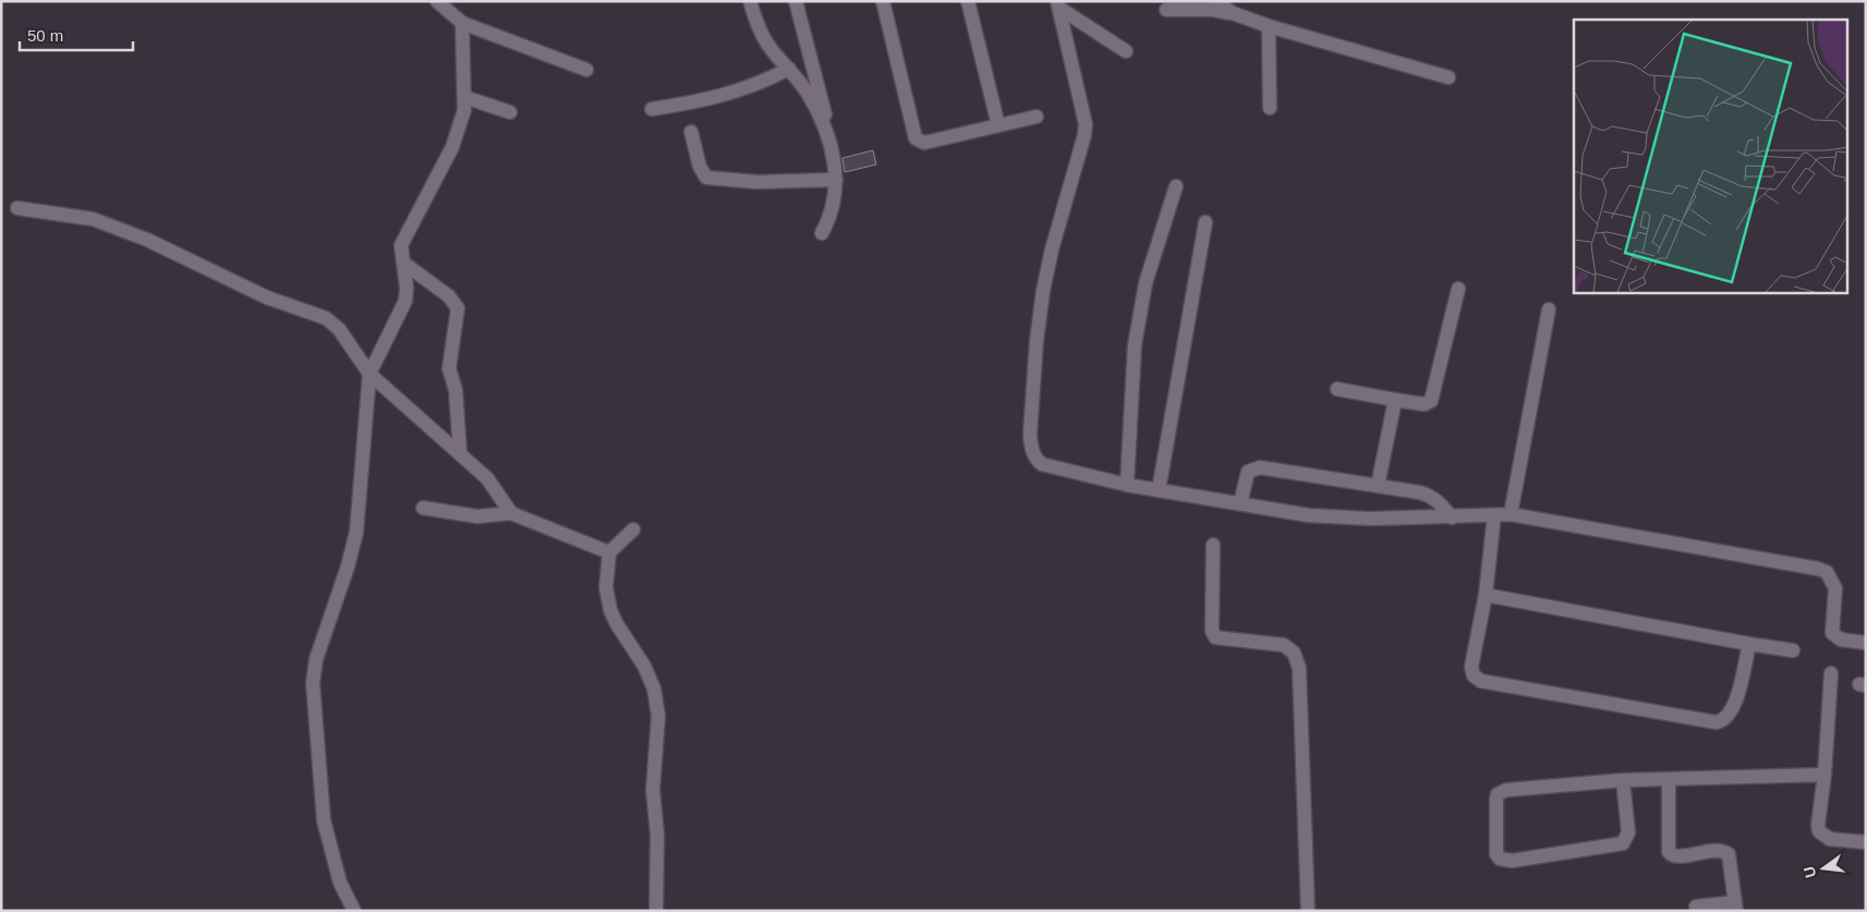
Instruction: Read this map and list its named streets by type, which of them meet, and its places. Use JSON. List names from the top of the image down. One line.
{"scale_bar":"50 m","north":"left"}
